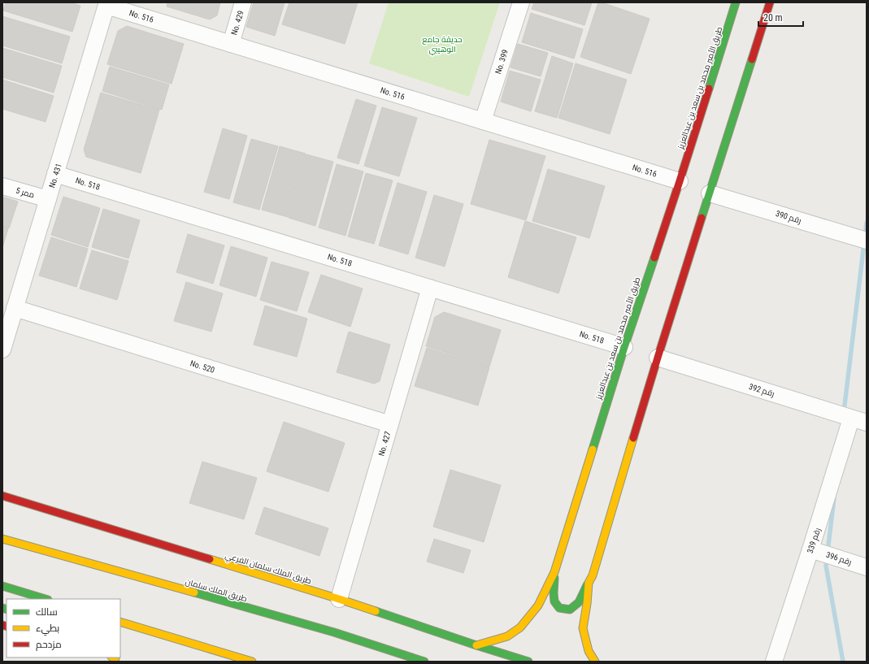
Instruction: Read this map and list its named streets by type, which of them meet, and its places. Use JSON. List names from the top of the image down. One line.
{"streets":{"main road":["طريق الأمير محمد بن سعد بن عبدالعزيز","طريق الملك سلمان الفرعي","طريق الملك سلمان"],"street":["No. 516","No. 429","No. 399","No. 431","No. 518","ممر 5","رقم 390","No. 520","رقم 392","No. 427","رقم 339","رقم 396"]},"crossings":[["No. 516","No. 429"],["No. 516","No. 399"],["No. 516","طريق الأمير محمد بن سعد بن عبدالعزيز"],["No. 516","No. 431"],["طريق الأمير محمد بن سعد بن عبدالعزيز","No. 518"],["طريق الأمير محمد بن سعد بن عبدالعزيز","طريق الملك سلمان الفرعي"],["No. 431","No. 518"],["No. 431","ممر 5"],["No. 431","No. 520"],["No. 518","No. 427"],["No. 520","No. 427"],["رقم 392","رقم 339"],["No. 427","طريق الملك سلمان الفرعي"],["رقم 339","رقم 396"]],"parks":["حديقة جامع الوهيبي"],"legend":["سالك","بطيء","مزدحم"],"scale_bar":"20 m"}
